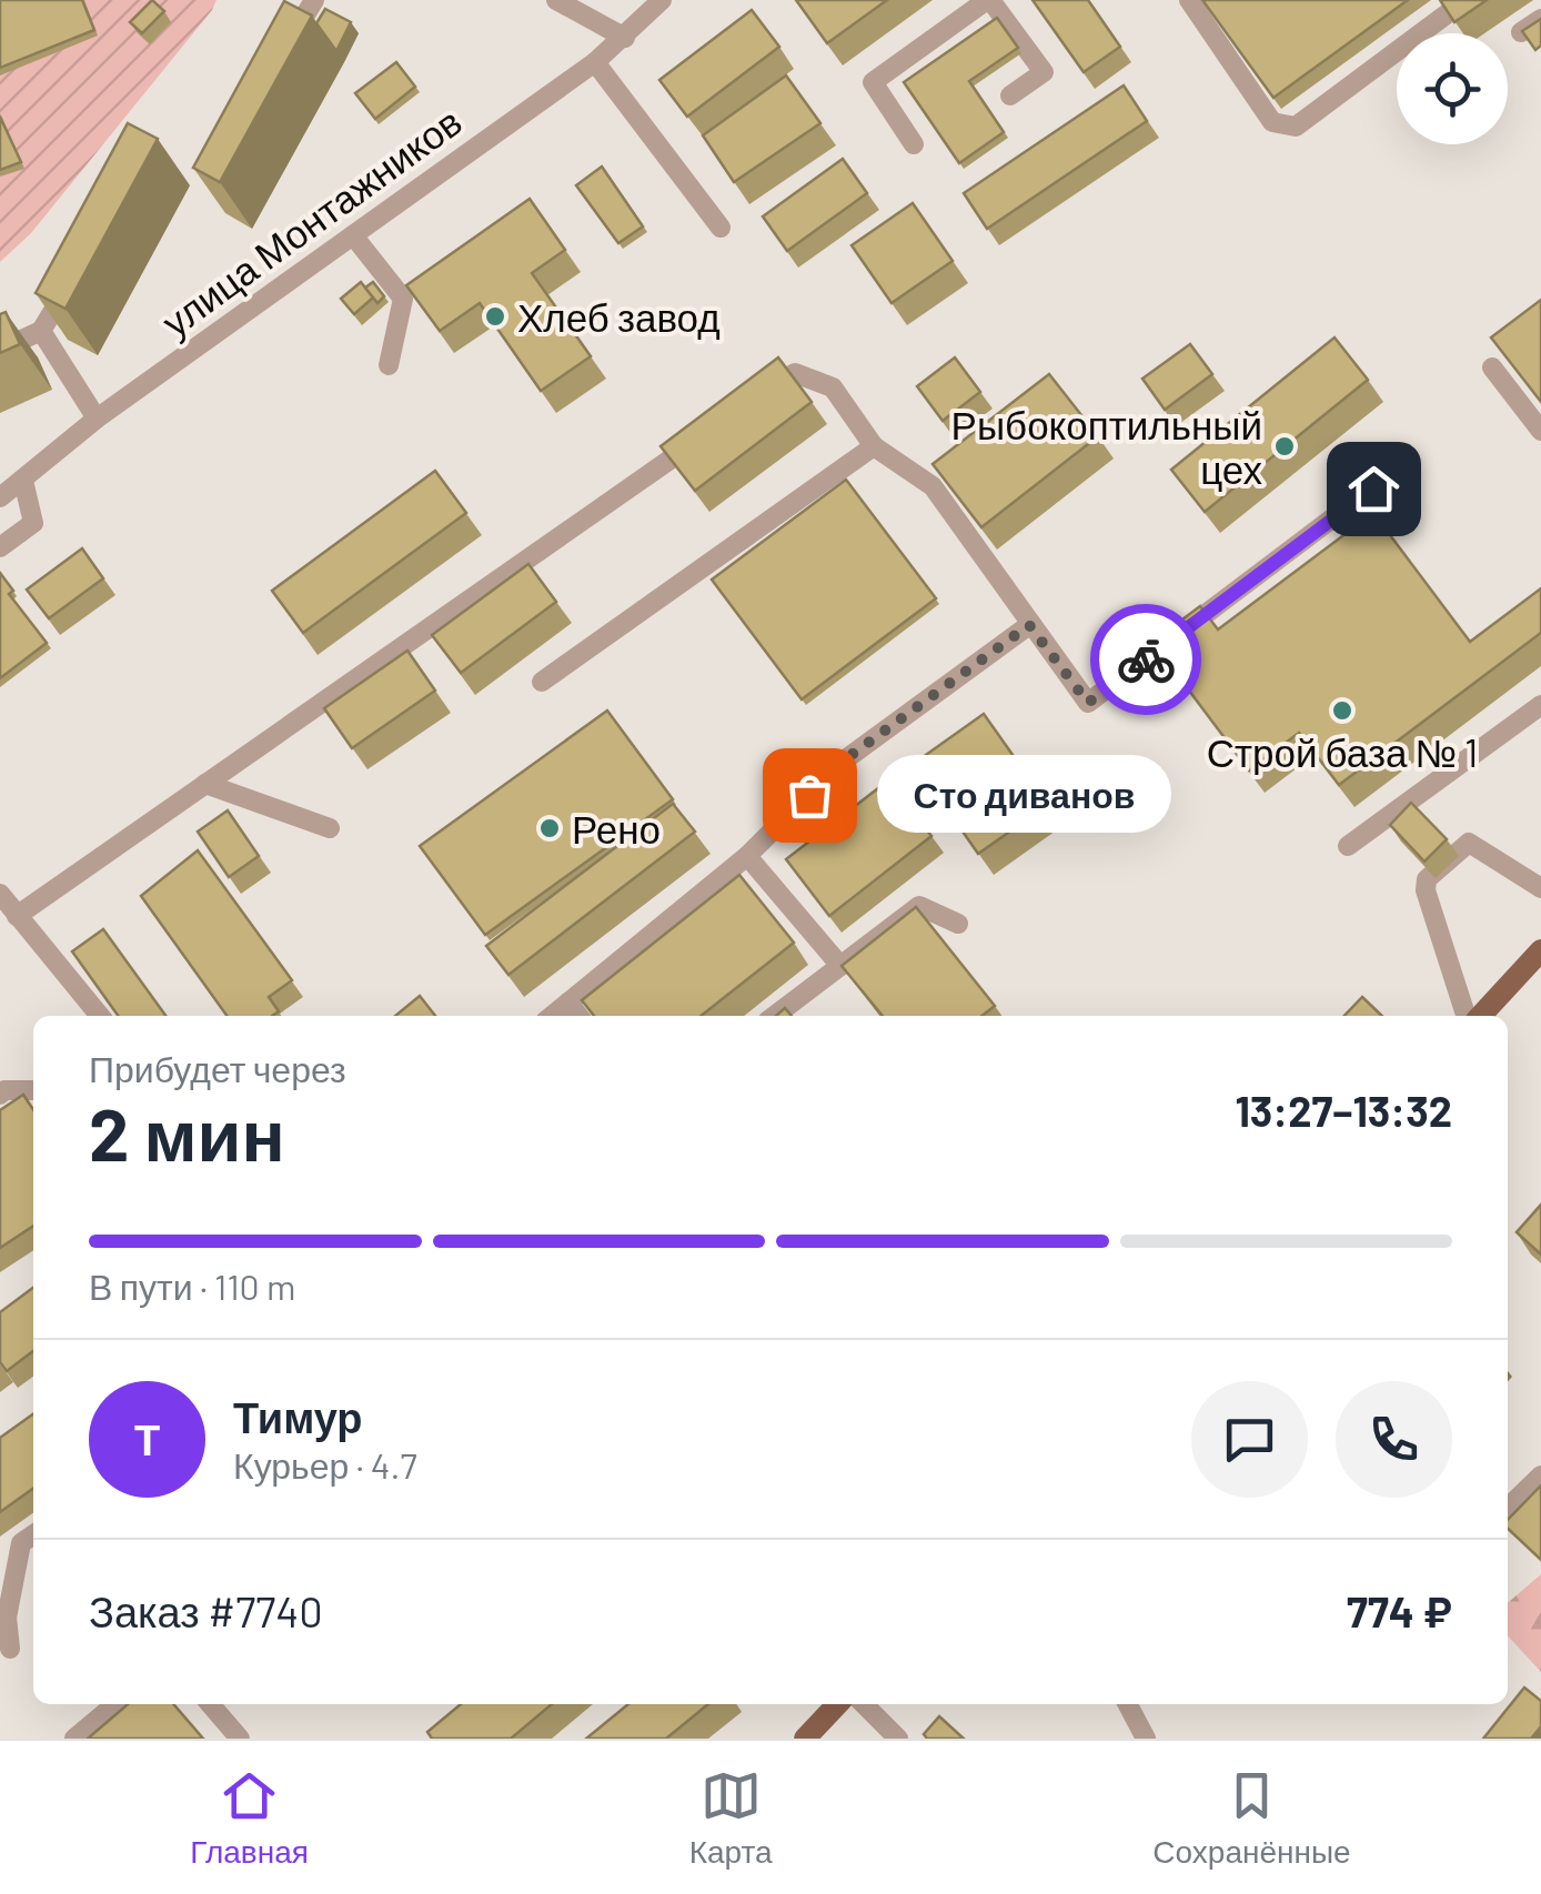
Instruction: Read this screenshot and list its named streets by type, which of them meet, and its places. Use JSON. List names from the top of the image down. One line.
{"streets":{"street":["улица Монтажников"]},"places":["Хлеб завод","Рыбокоптильный цех","Строй база № 1","Сто диванов","Рено"],"page":{"bubble":"Сто диванов","heading":["2 мин","Прибудет через","13:27–13:32"],"panel":["Тимур","Курьер · 4.7","Заказ #7740","774 ₽"],"bar":"В пути · 110 m","round":"Т","tabs":["Главная","Карта","Сохранённые"]}}
